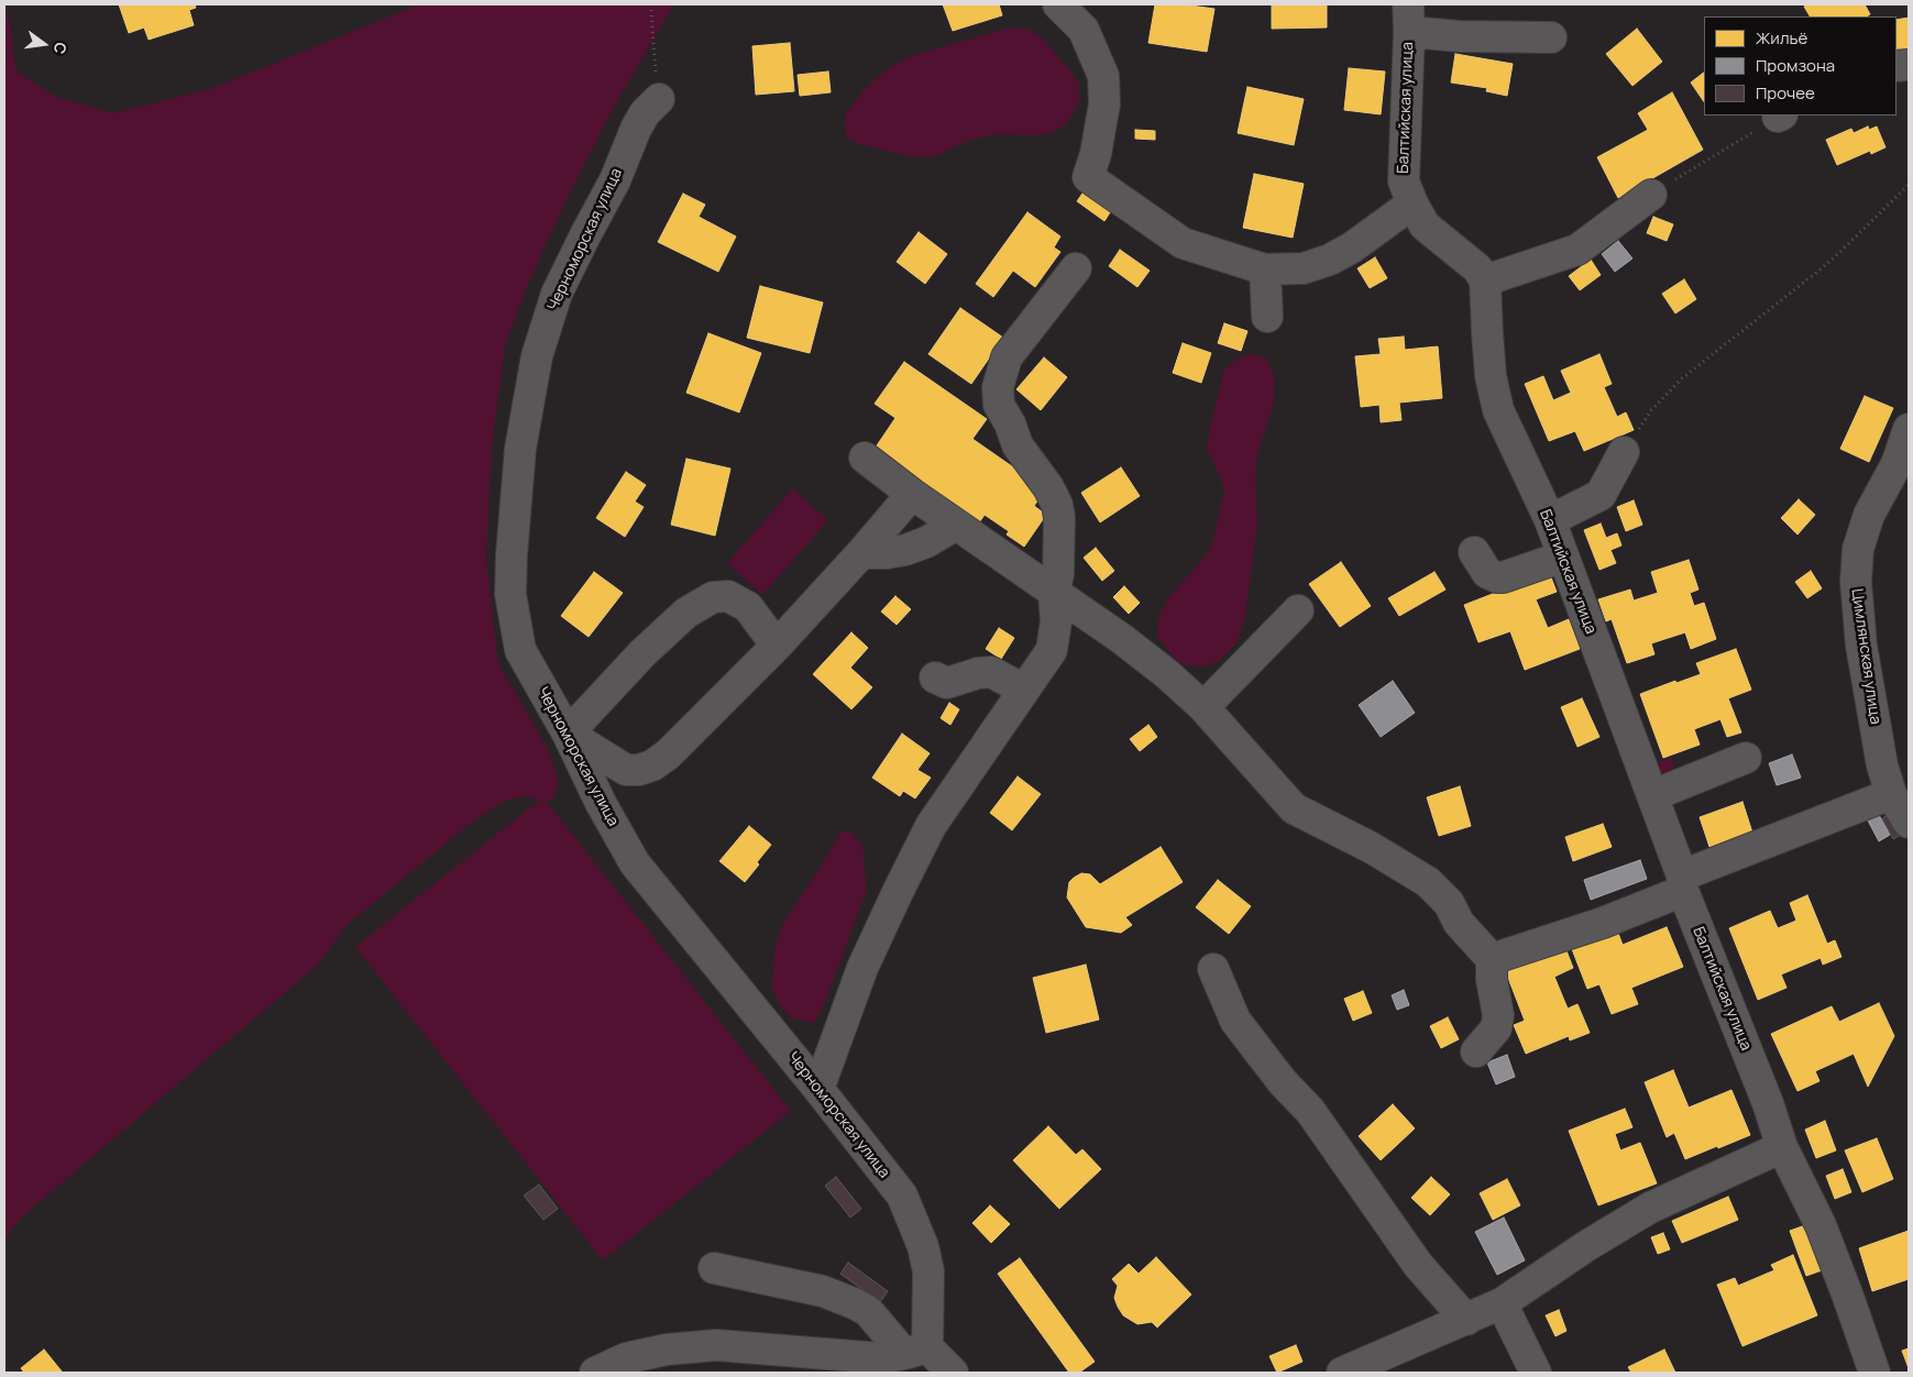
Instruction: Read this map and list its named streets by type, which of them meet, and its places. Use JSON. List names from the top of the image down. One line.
{"streets":{"street":["Балтийская улица","Черноморская улица","Цимлянская улица"]},"legend":["Жильё","Промзона","Прочее"],"north":"right"}
